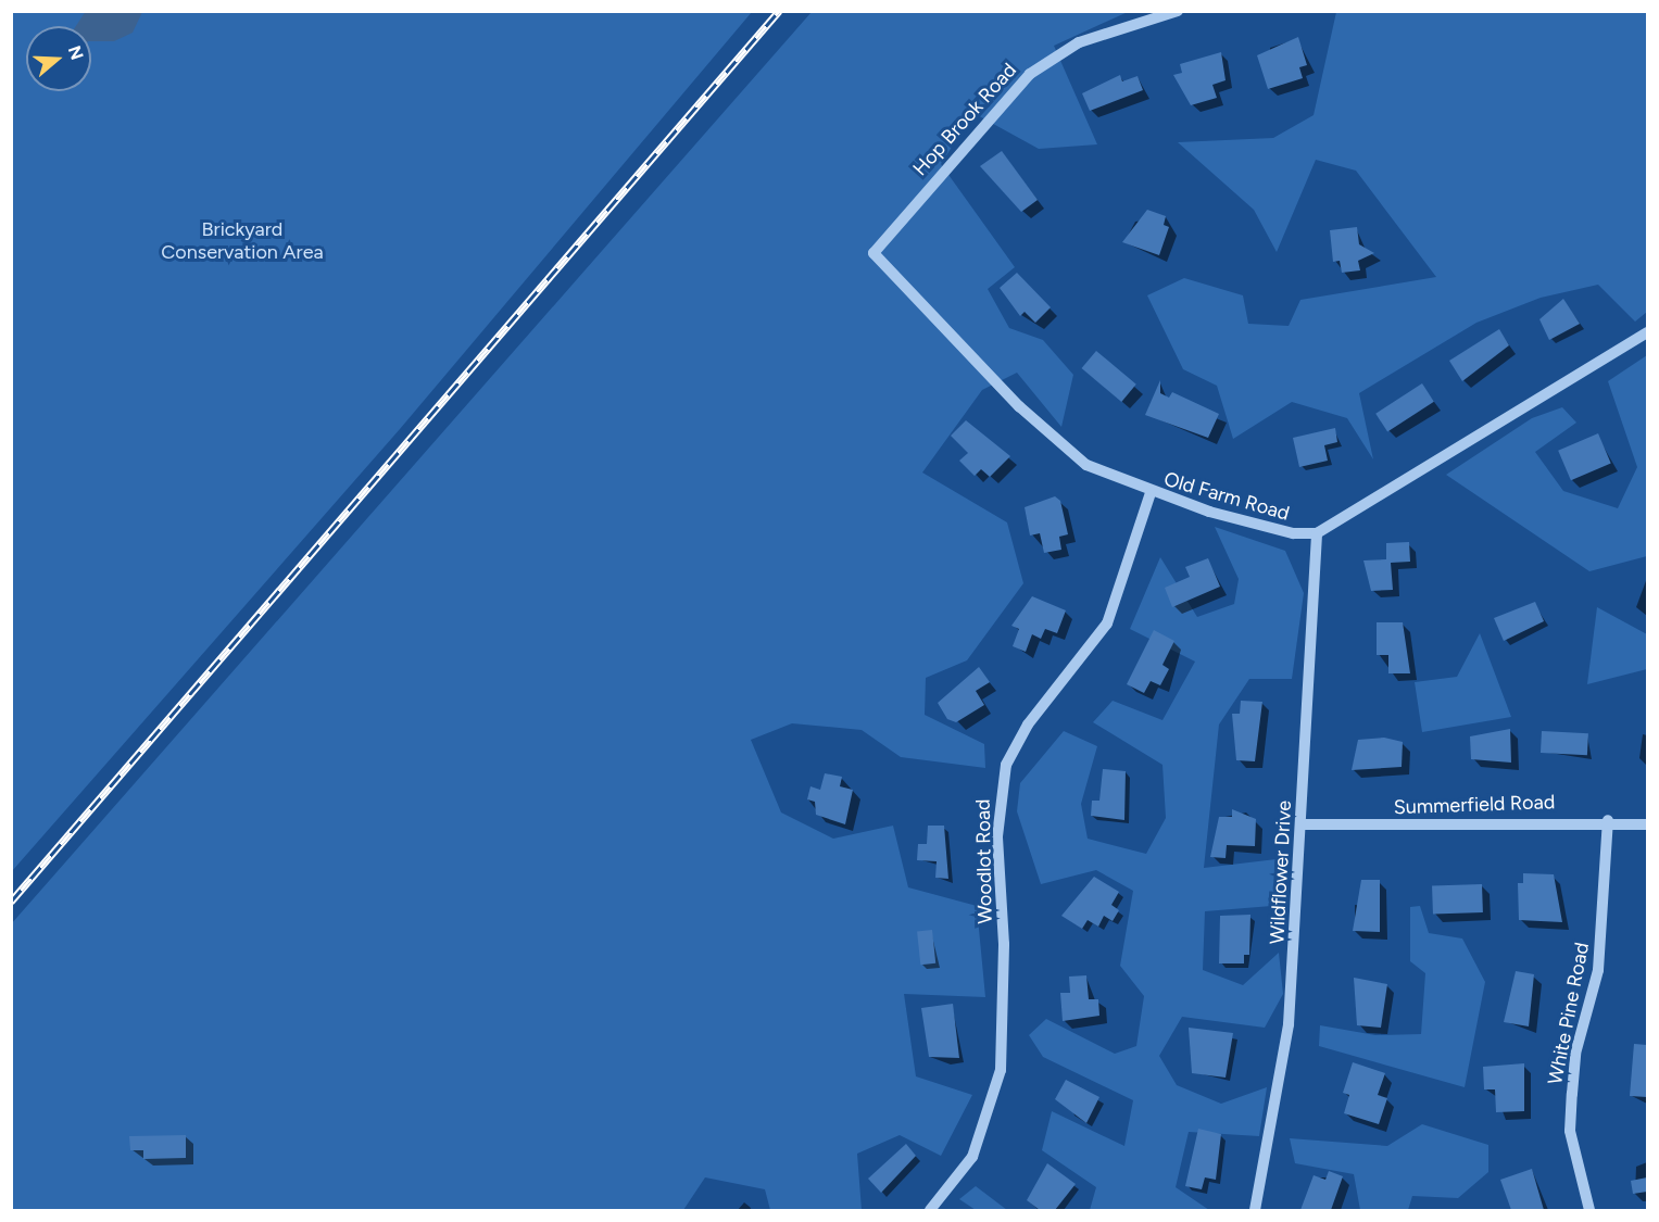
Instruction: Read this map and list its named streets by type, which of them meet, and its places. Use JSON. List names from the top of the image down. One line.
{"streets":{"street":["Hop Brook Road","Old Farm Road","Summerfield Road","Woodlot Road","Wildflower Drive","White Pine Road"]},"crossings":[["Hop Brook Road","Old Farm Road"],["Old Farm Road","Woodlot Road"],["Old Farm Road","Wildflower Drive"],["Summerfield Road","Wildflower Drive"],["Summerfield Road","White Pine Road"]],"parks":["Brickyard Conservation Area"],"north":"right"}
